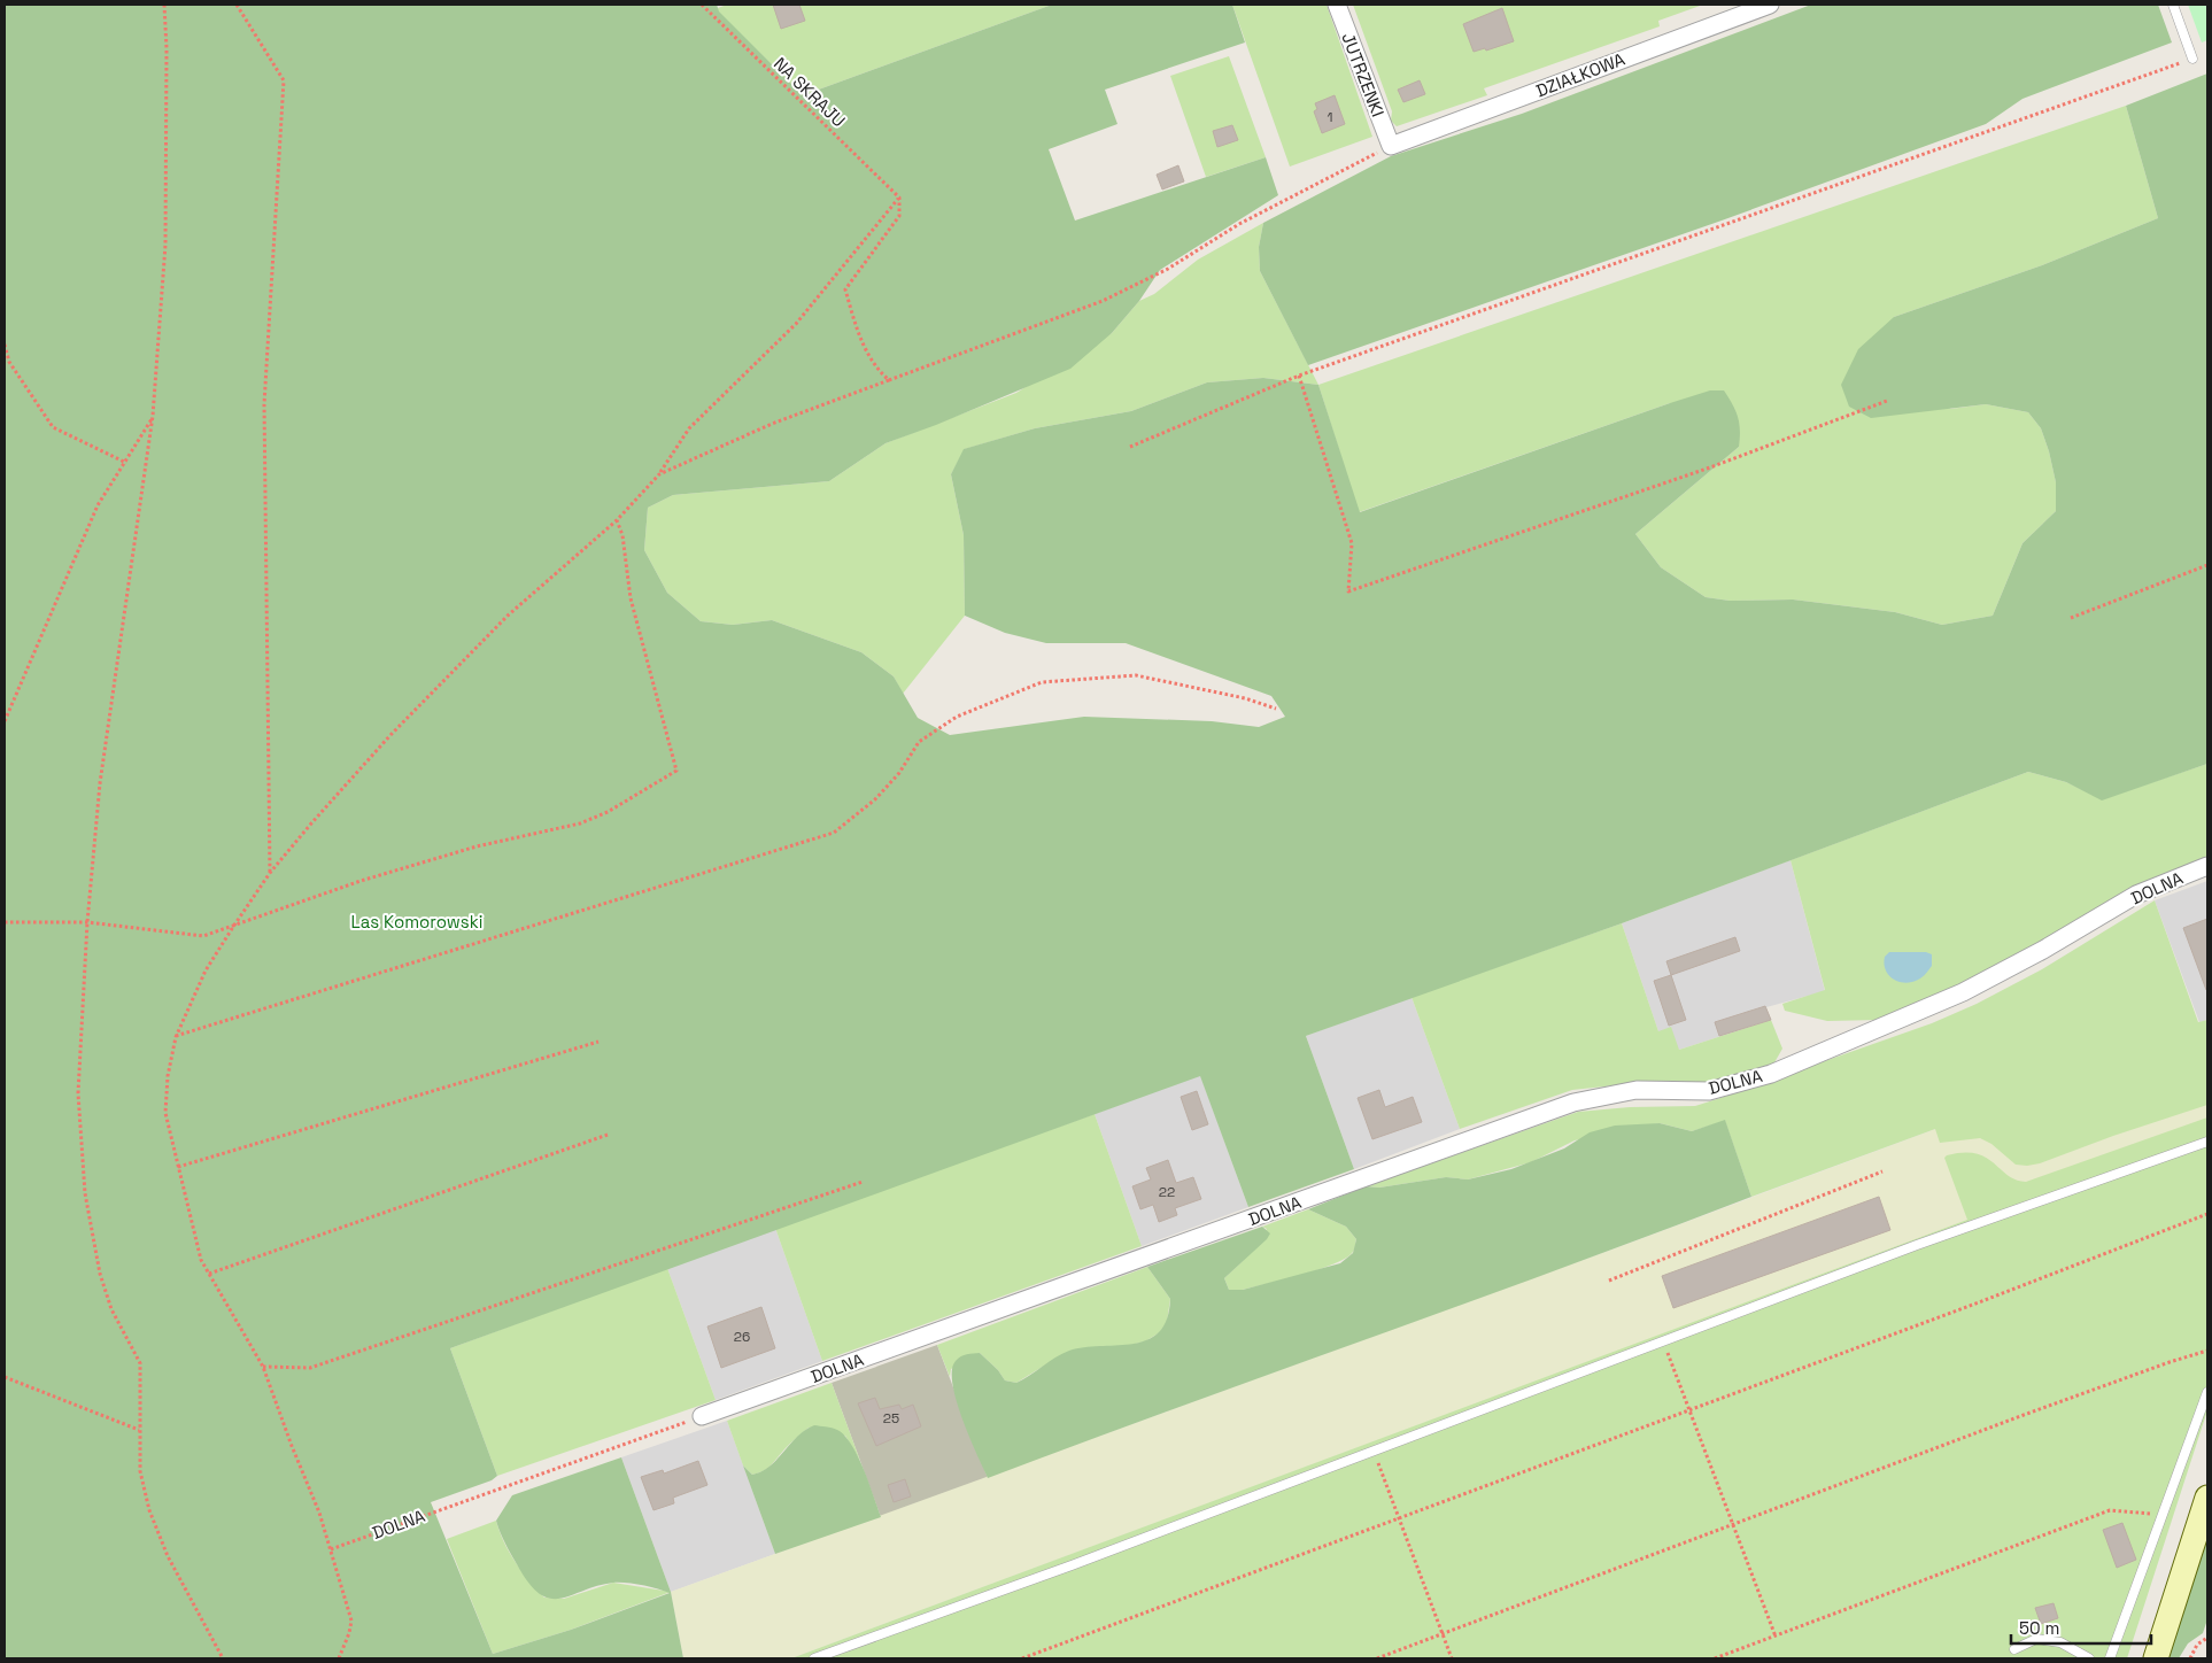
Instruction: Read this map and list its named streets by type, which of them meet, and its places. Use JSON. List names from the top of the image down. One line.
{"streets":{"street":["JUTRZENKI","DZIAŁKOWA","DOLNA"],"path":["NA SKRAJU"]},"crossings":[["JUTRZENKI","DZIAŁKOWA"]],"parks":["Las Komorowski"],"house_numbers":["1","22","26","25"],"scale_bar":"50 m"}
